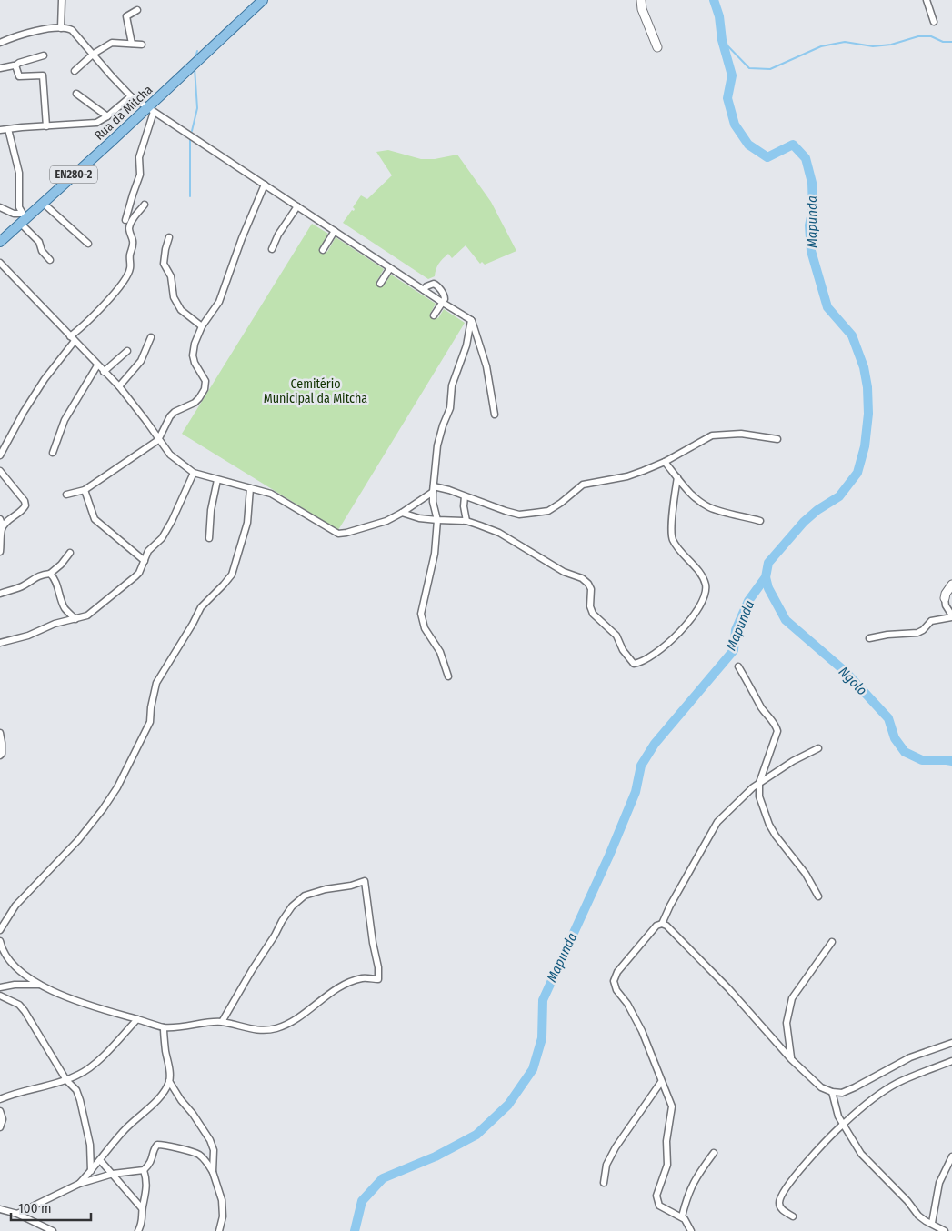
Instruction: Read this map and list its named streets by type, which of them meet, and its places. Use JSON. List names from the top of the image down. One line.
{"streets":{"main road":["Rua da Mitcha","EN280-2"]},"water":["Mapunda","Ngolo"],"parks":["Cemitério Municipal da Mitcha"],"scale_bar":"100 m"}
